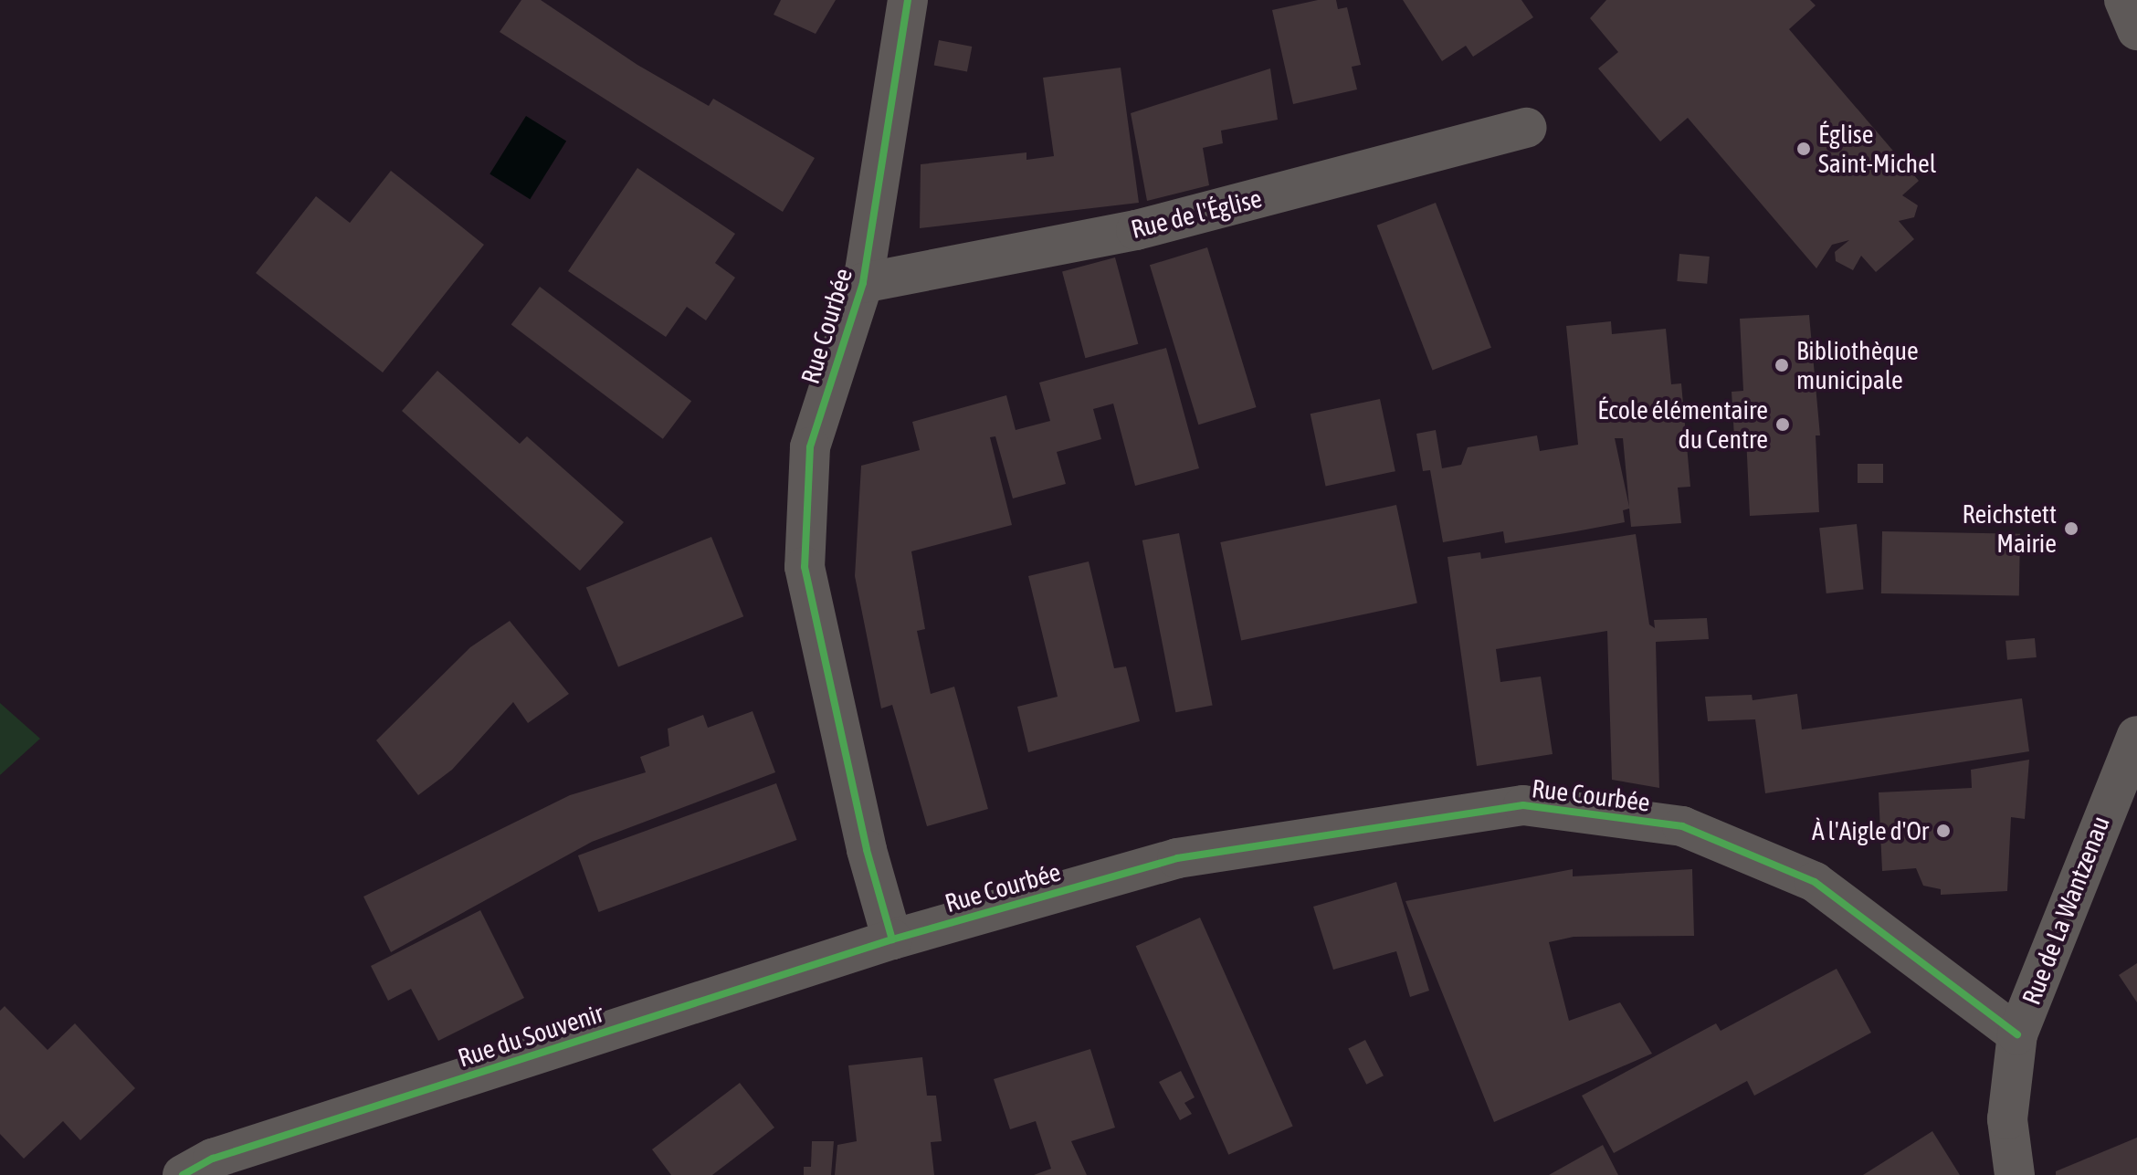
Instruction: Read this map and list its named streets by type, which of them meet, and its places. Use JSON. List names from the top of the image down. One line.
{"streets":{"street":["Rue de l'Église","Rue Courbée","Rue de La Wantzenau","Rue du Souvenir"]},"crossings":[["Rue de l'Église","Rue Courbée"],["Rue Courbée","Rue de La Wantzenau"],["Rue Courbée","Rue du Souvenir"]],"places":["Église Saint-Michel","Bibliothèque municipale","École élémentaire du Centre","Reichstett Mairie","À l'Aigle d'Or"]}
